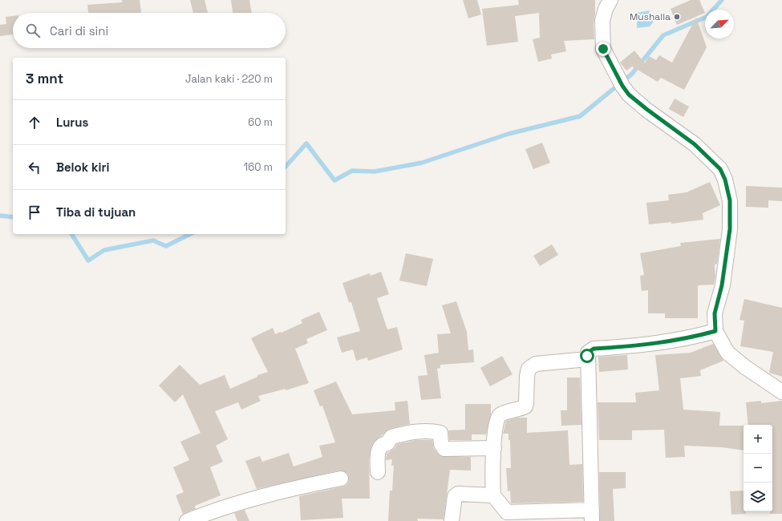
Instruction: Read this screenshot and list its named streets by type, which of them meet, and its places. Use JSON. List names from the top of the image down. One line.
{"places":["Mushalla"],"north":"top right","page":{"search":"Cari di sini","heading":["3 mnt","Jalan kaki · 220 m"],"list":[["Lurus","60 m"],["Belok kiri","160 m"],"Tiba di tujuan"],"map_buttons":["+","−"]}}
